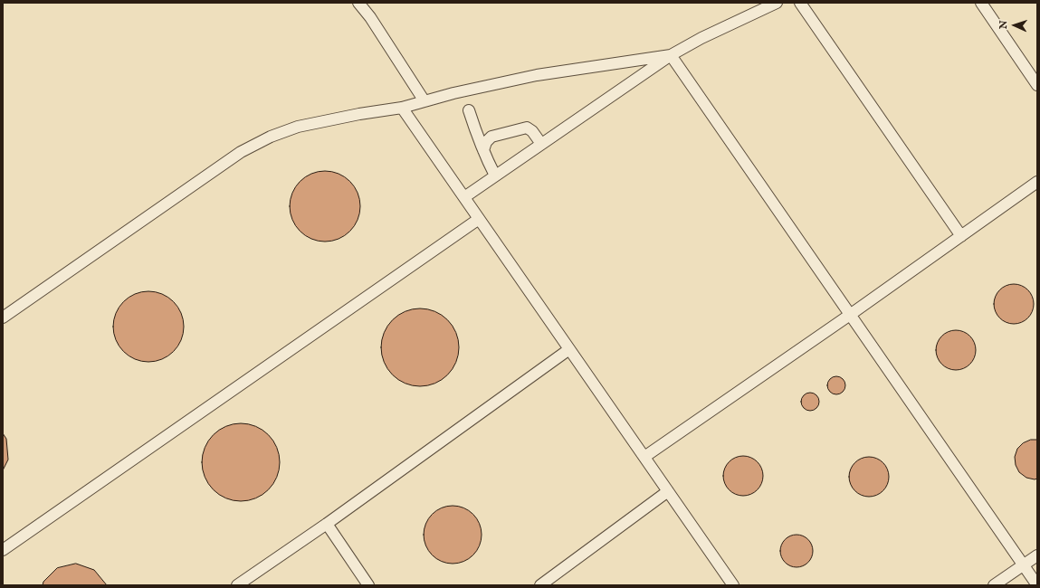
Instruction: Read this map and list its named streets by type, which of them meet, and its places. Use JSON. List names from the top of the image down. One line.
{"north":"left"}
